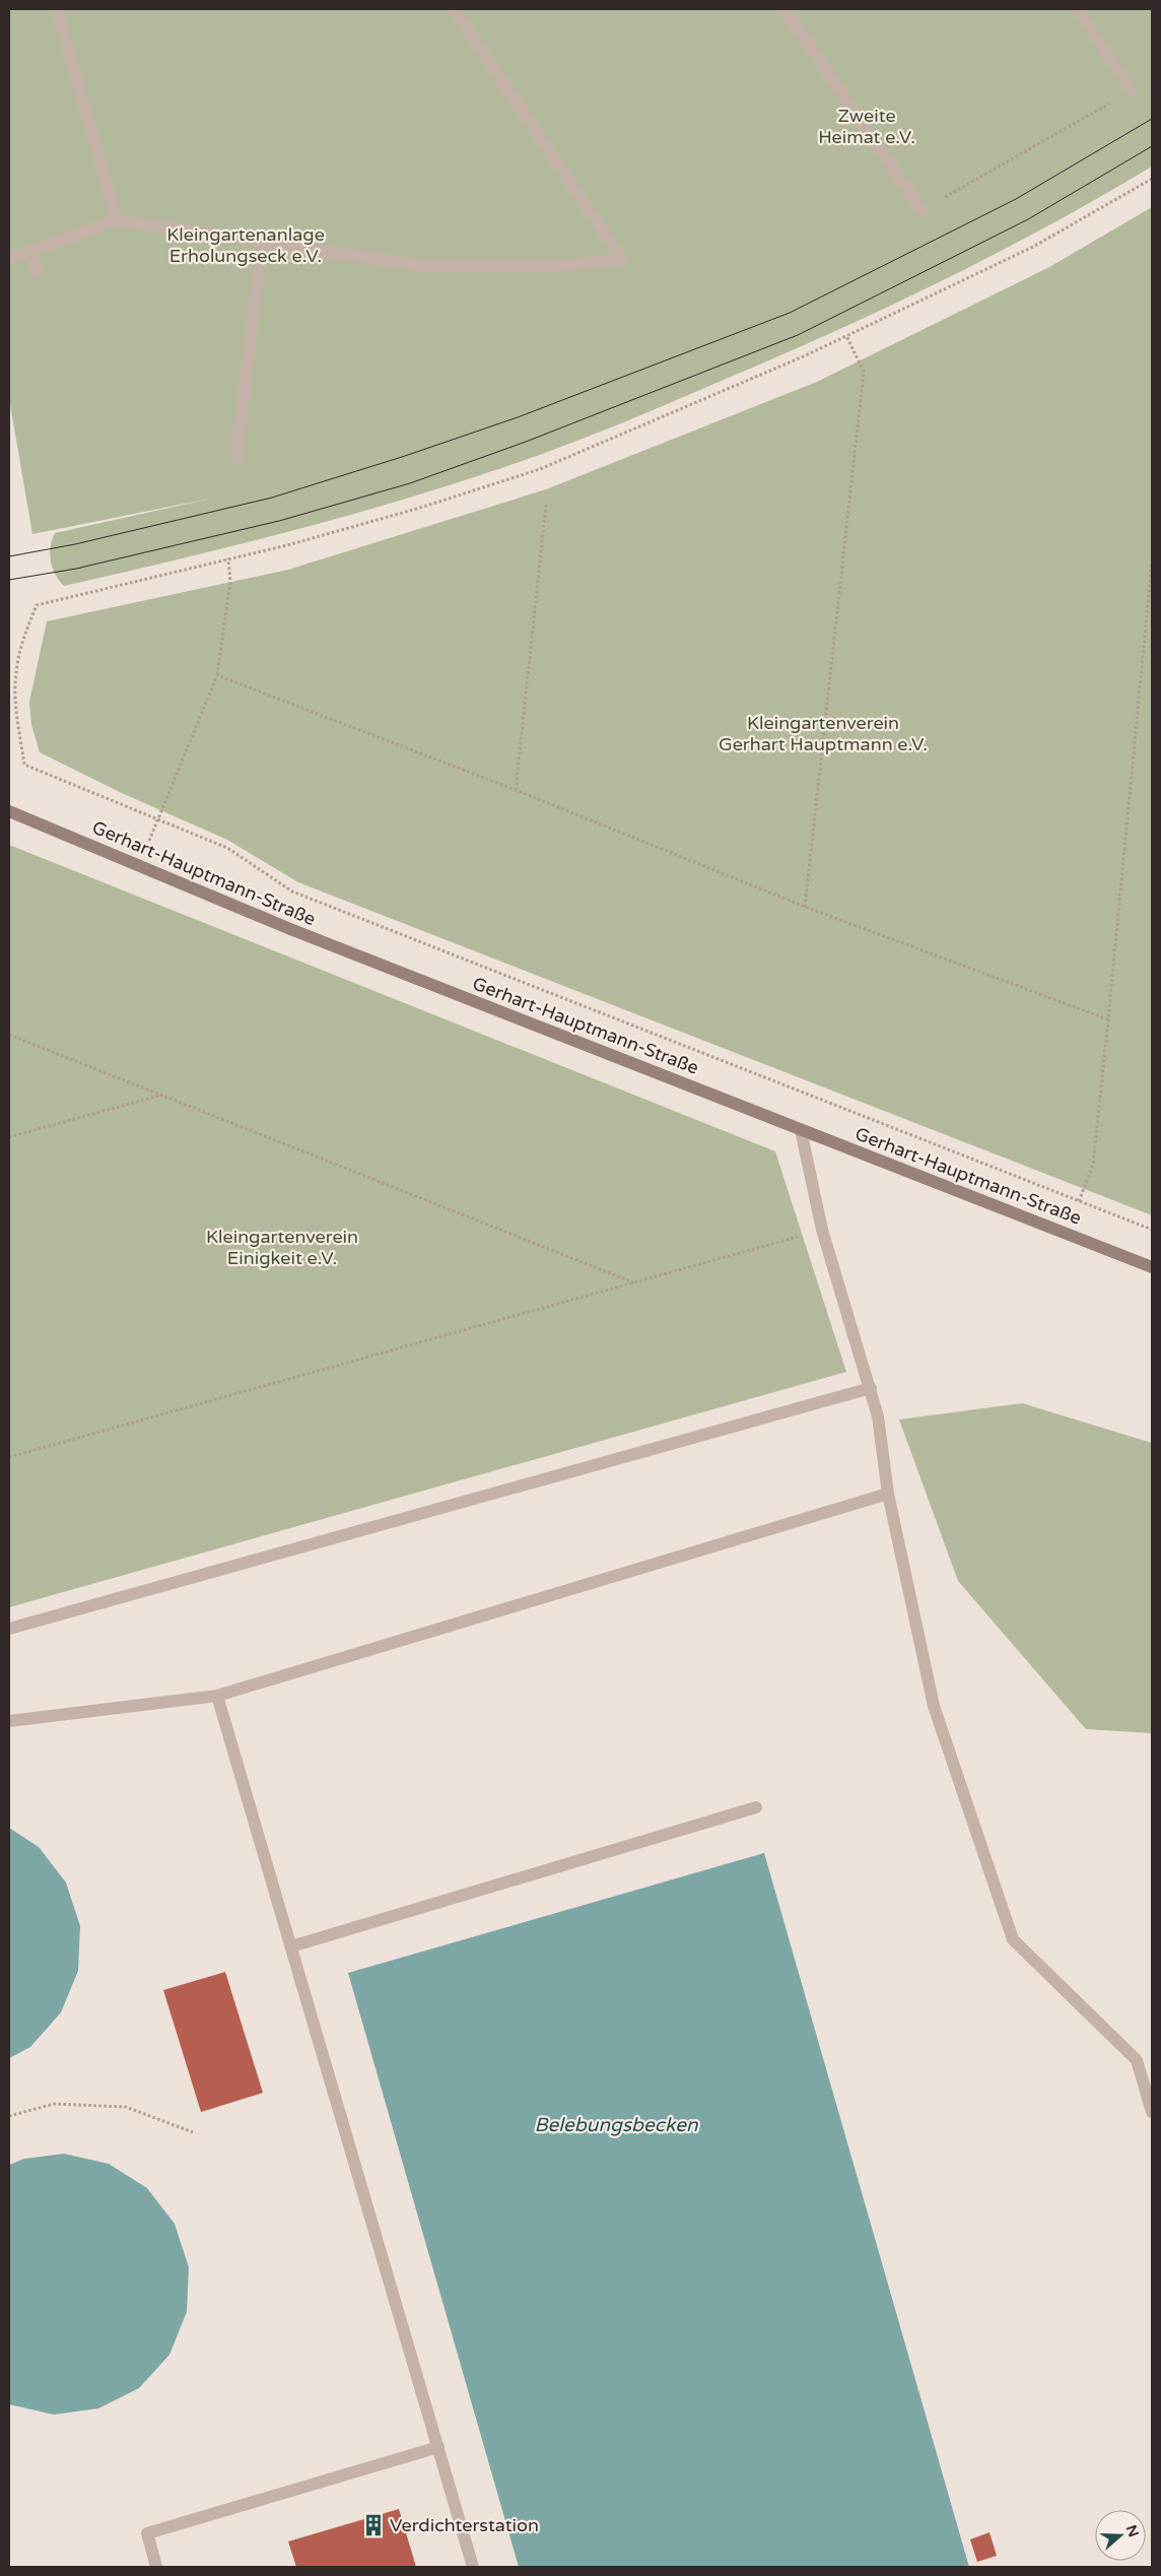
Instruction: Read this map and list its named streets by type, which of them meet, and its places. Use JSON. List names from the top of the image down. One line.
{"streets":{"street":["Gerhart-Hauptmann-Straße"]},"water":["Belebungsbecken"],"parks":["Zweite Heimat e.V.","Kleingartenanlage Erholungseck e.V.","Kleingartenverein Gerhart Hauptmann e.V.","Kleingartenverein Einigkeit e.V."],"places":{"building":["Verdichterstation"]},"north":"right"}
